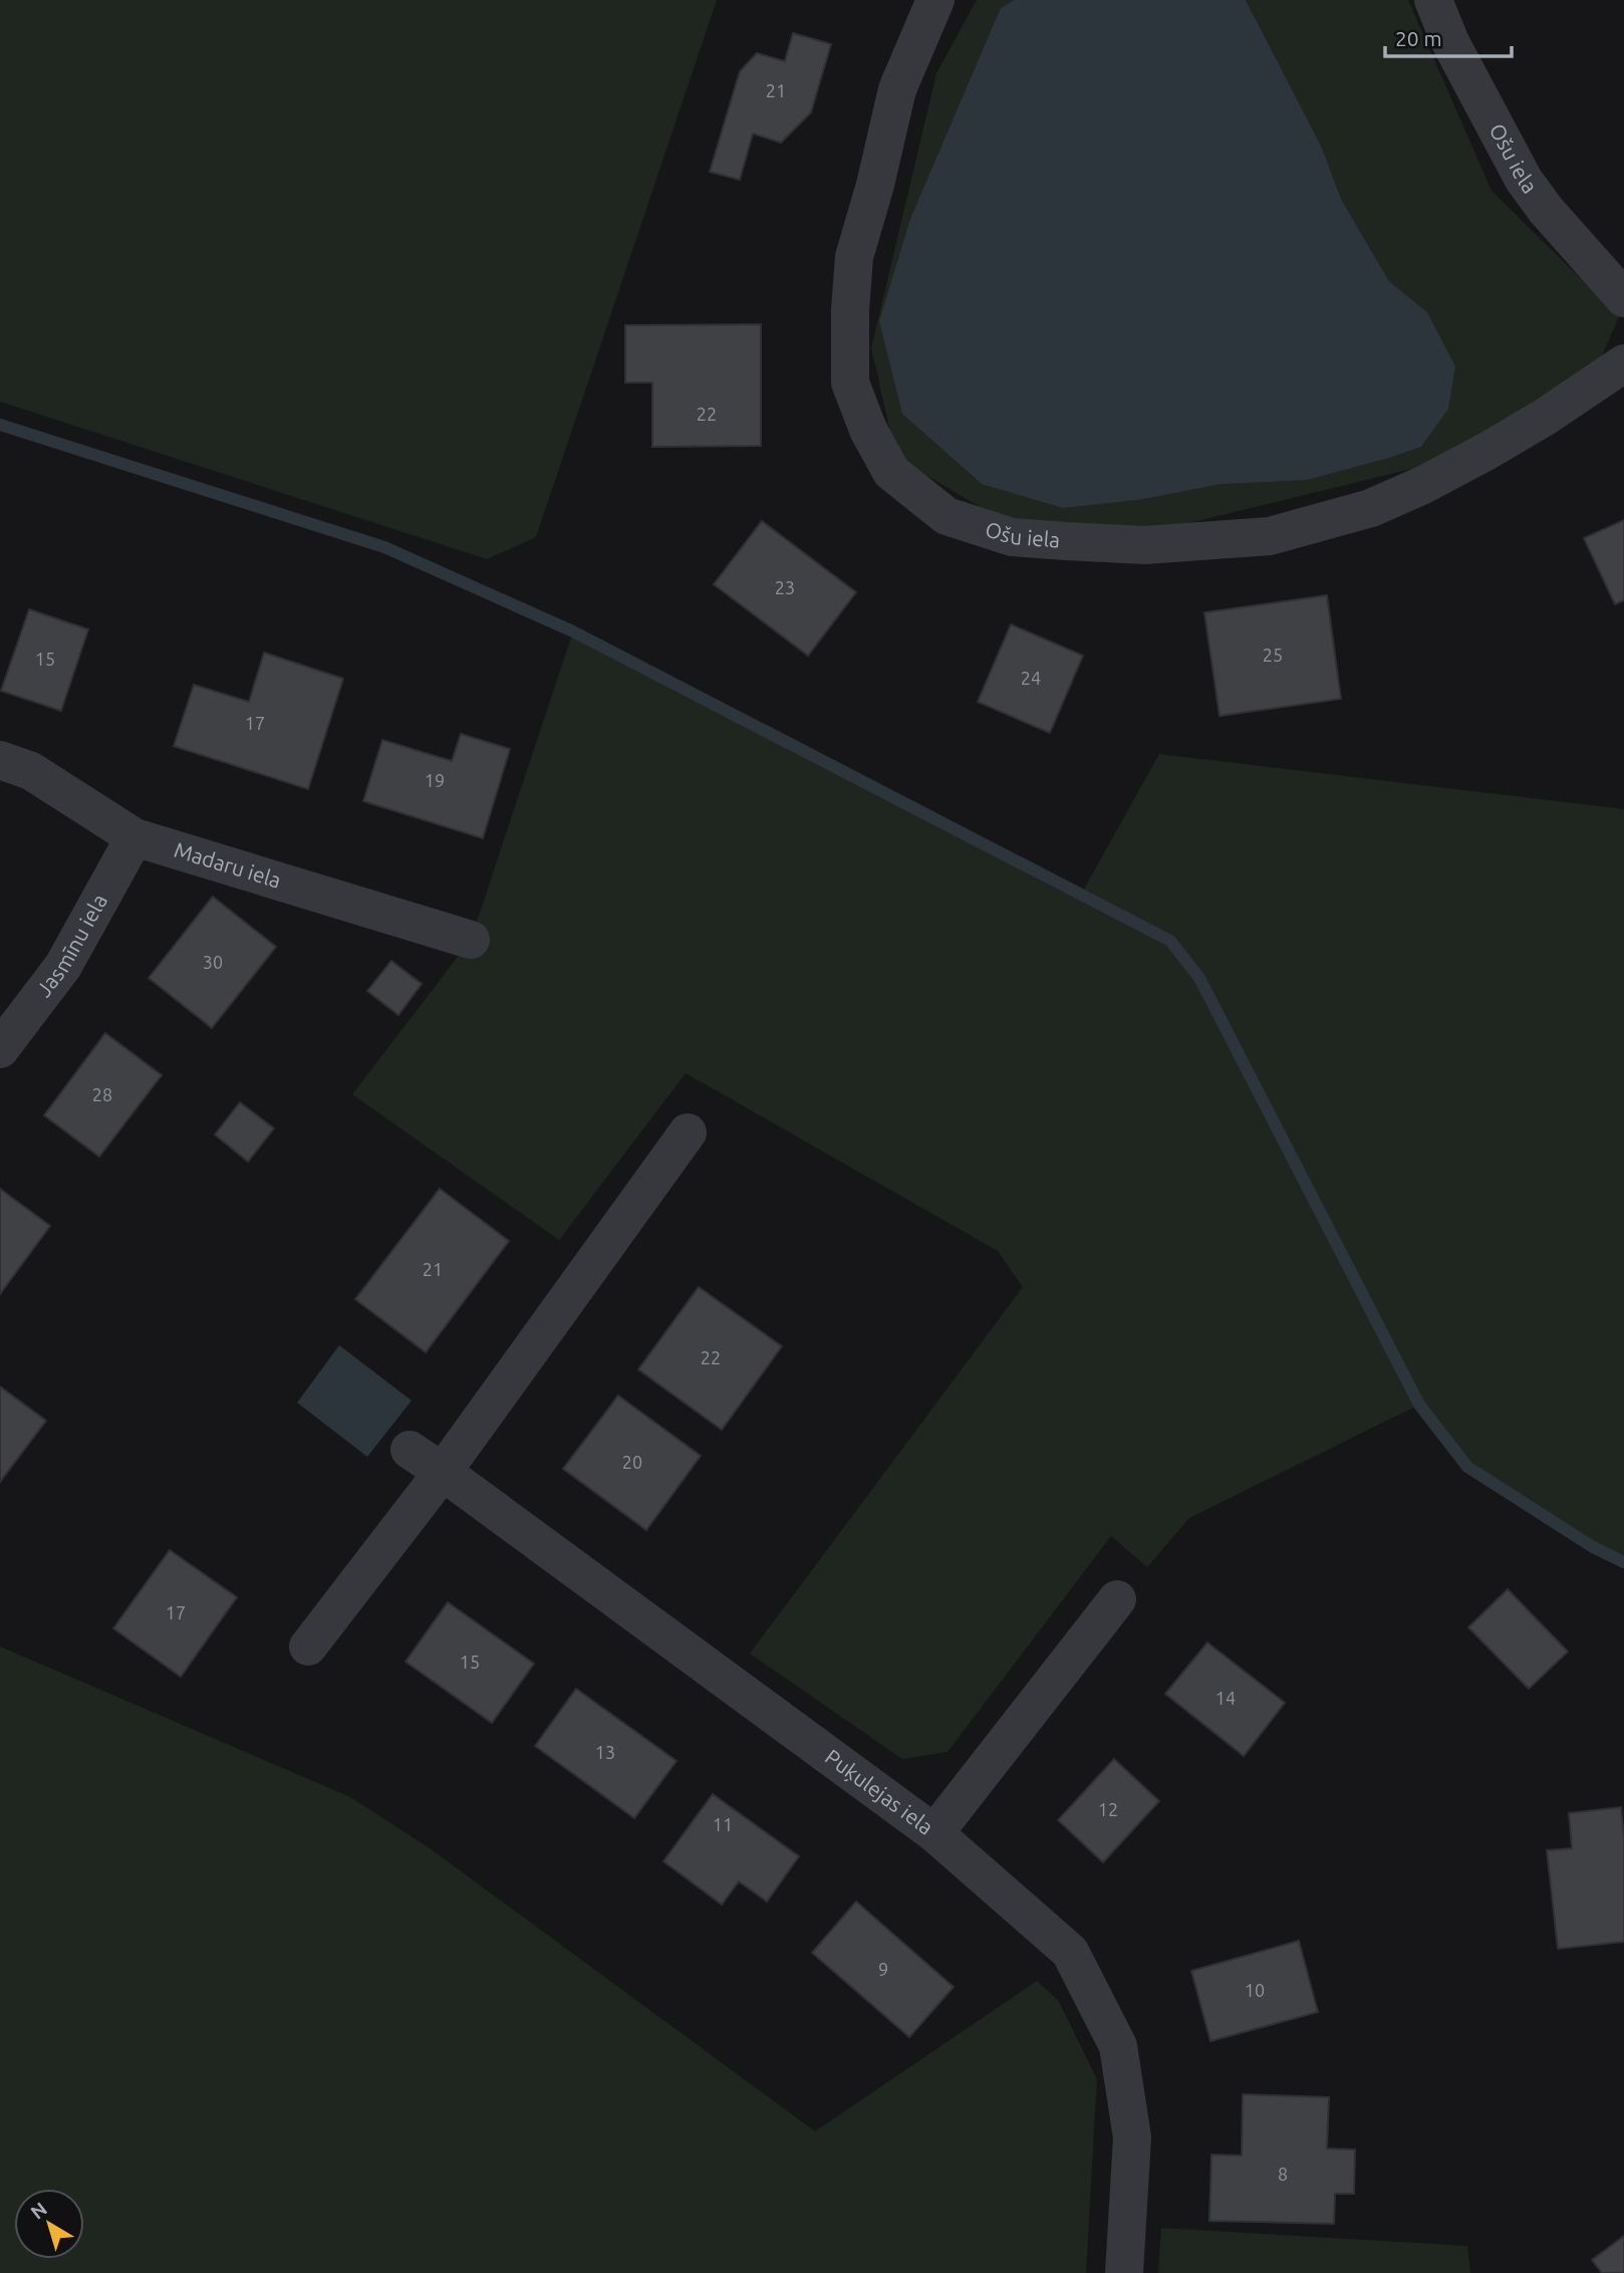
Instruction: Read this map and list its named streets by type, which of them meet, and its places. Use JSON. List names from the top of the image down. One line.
{"streets":{"street":["Ošu iela","Madaru iela","Jasmīnu iela","Puķulejas iela"]},"crossings":[["Madaru iela","Jasmīnu iela"]],"house_numbers":["21","22","23","25","15","24","17","19","30","28","21","22","20","17","15","14","13","12","11","9","10","8"],"scale_bar":"20 m","north":"top left"}
